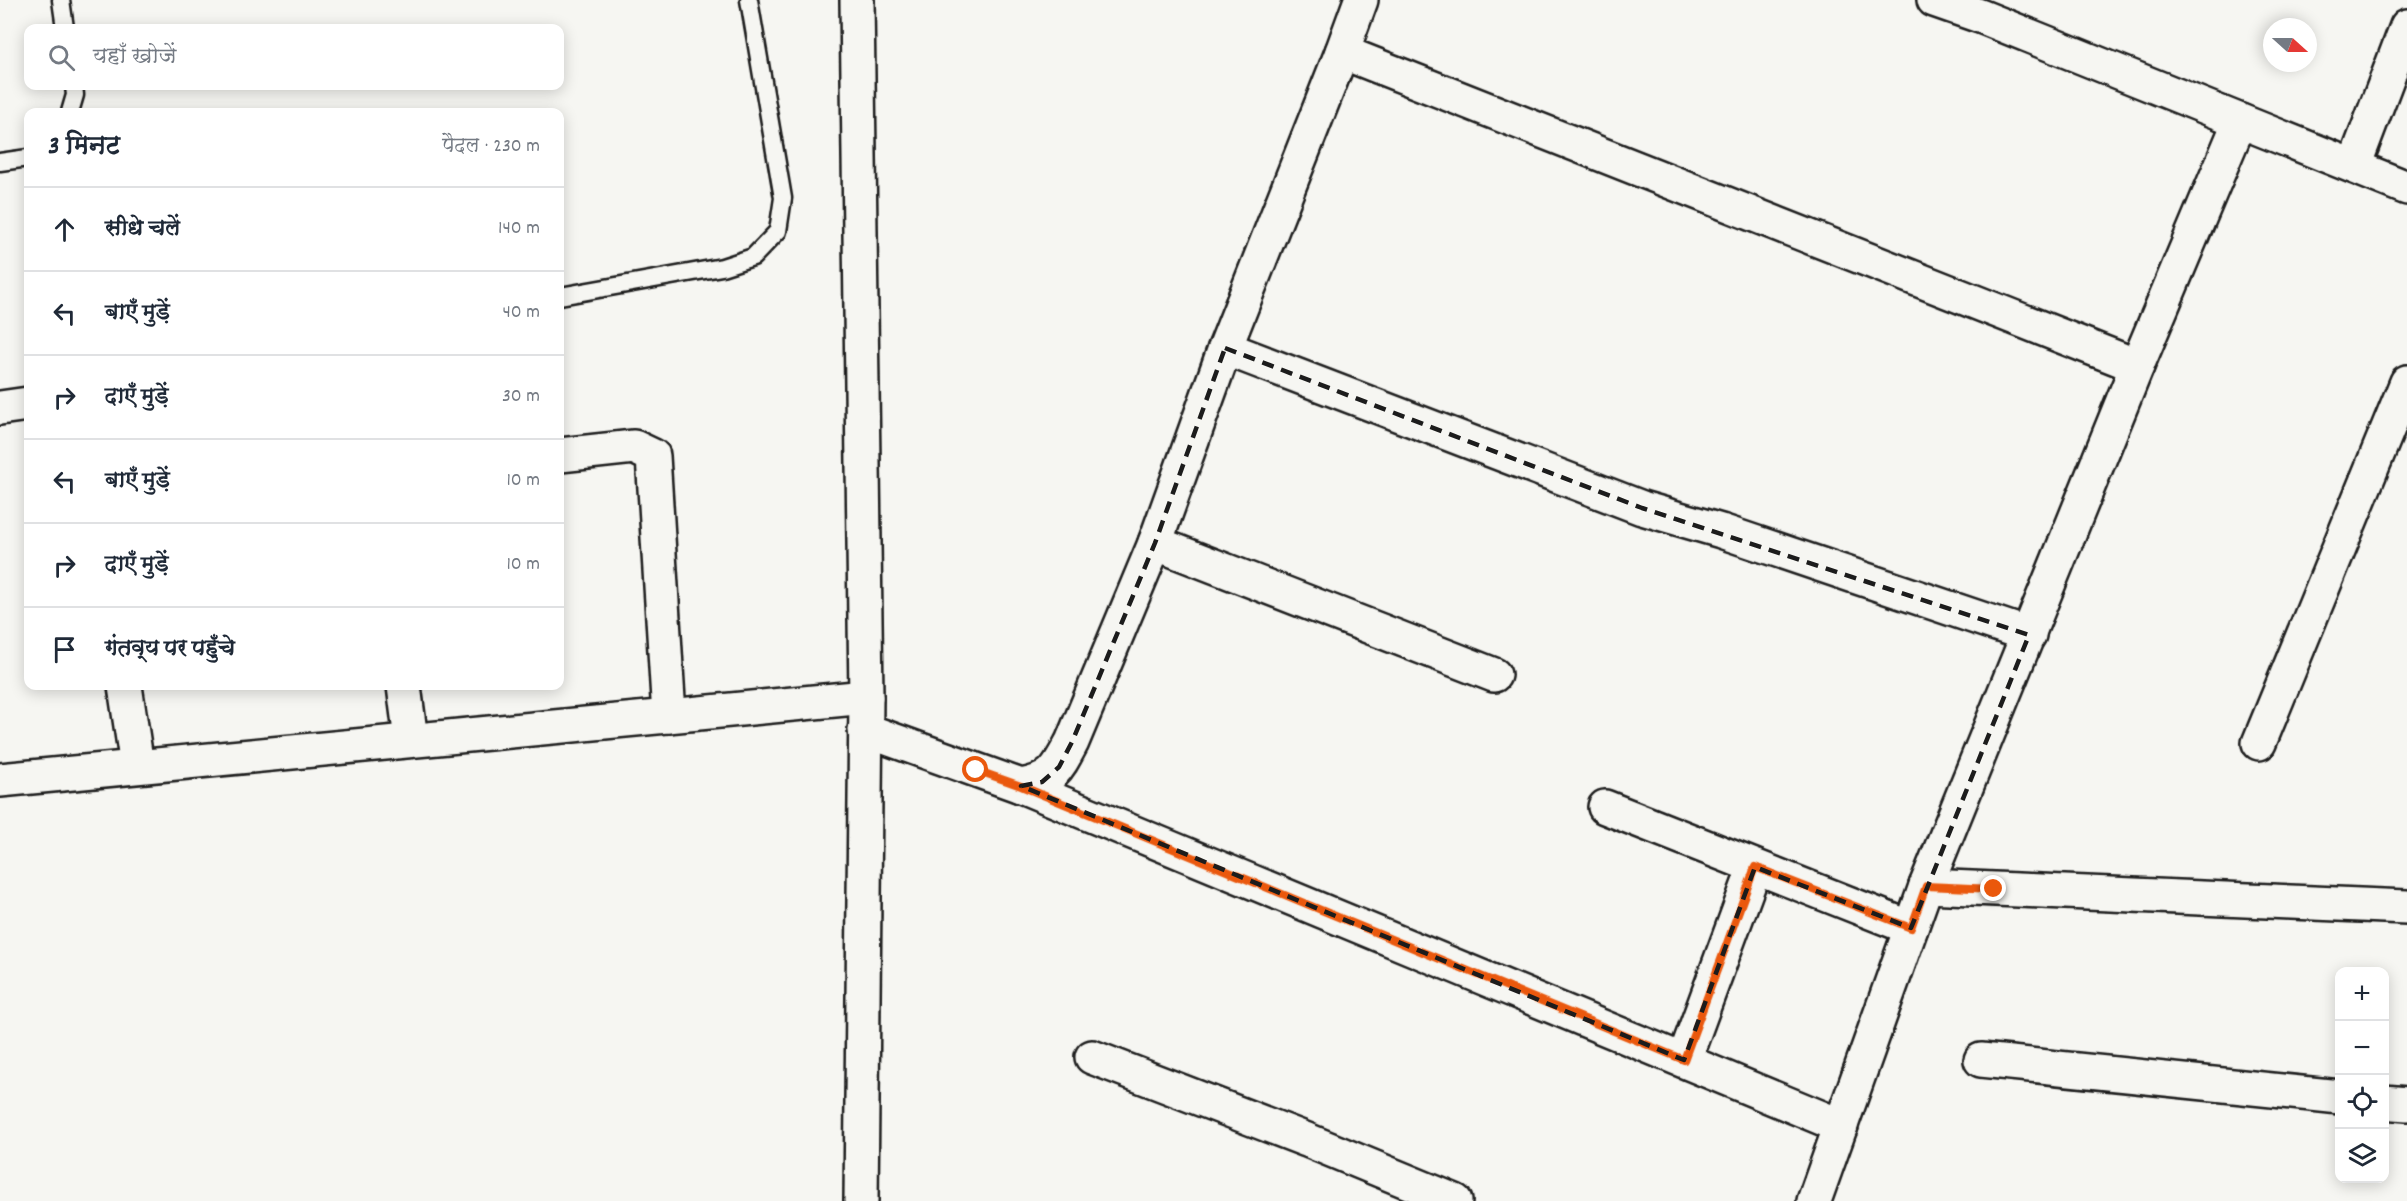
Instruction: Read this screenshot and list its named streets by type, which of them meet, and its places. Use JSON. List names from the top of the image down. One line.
{"north":"right","page":{"search":"यहाँ खोजें","heading":["3 मिनट","पैदल · 230 m"],"list":[["सीधे चलें","140 m"],["बाएँ मुड़ें","40 m"],["दाएँ मुड़ें","30 m"],["बाएँ मुड़ें","10 m"],["दाएँ मुड़ें","10 m"],"गंतव्य पर पहुँचे"],"map_buttons":["+","−"]}}
